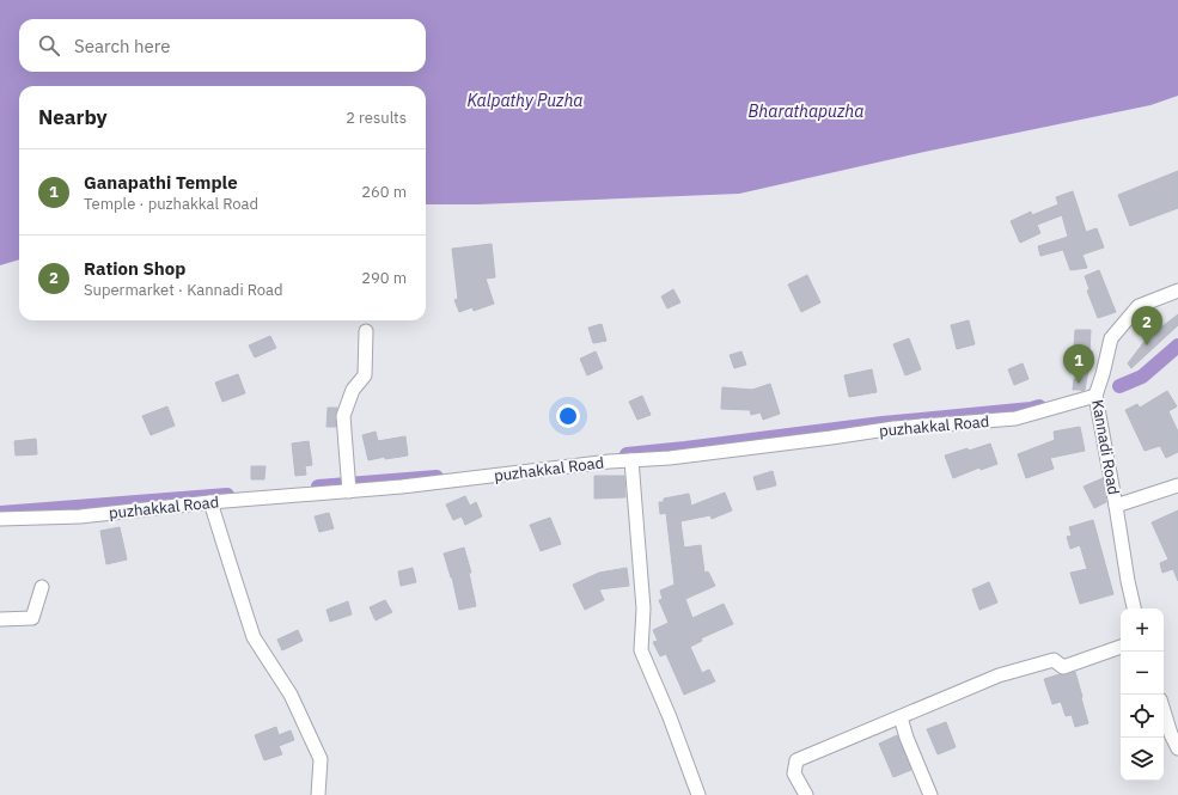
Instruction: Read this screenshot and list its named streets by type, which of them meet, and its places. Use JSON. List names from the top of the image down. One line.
{"streets":{"street":["puzhakkal Road","Kannadi Road"]},"crossings":[["puzhakkal Road","Kannadi Road"]],"water":["Kalpathy Puzha","Bharathapuzha"],"page":{"search":"Search here","heading":["Nearby","2 results"],"list":[{"mark":"1","name":"Ganapathi Temple","note":"Temple · puzhakkal Road","value":"260 m"},{"mark":"2","name":"Ration Shop","note":"Supermarket · Kannadi Road","value":"290 m"}],"pins":["2","1"],"map_buttons":["+","−"]}}
